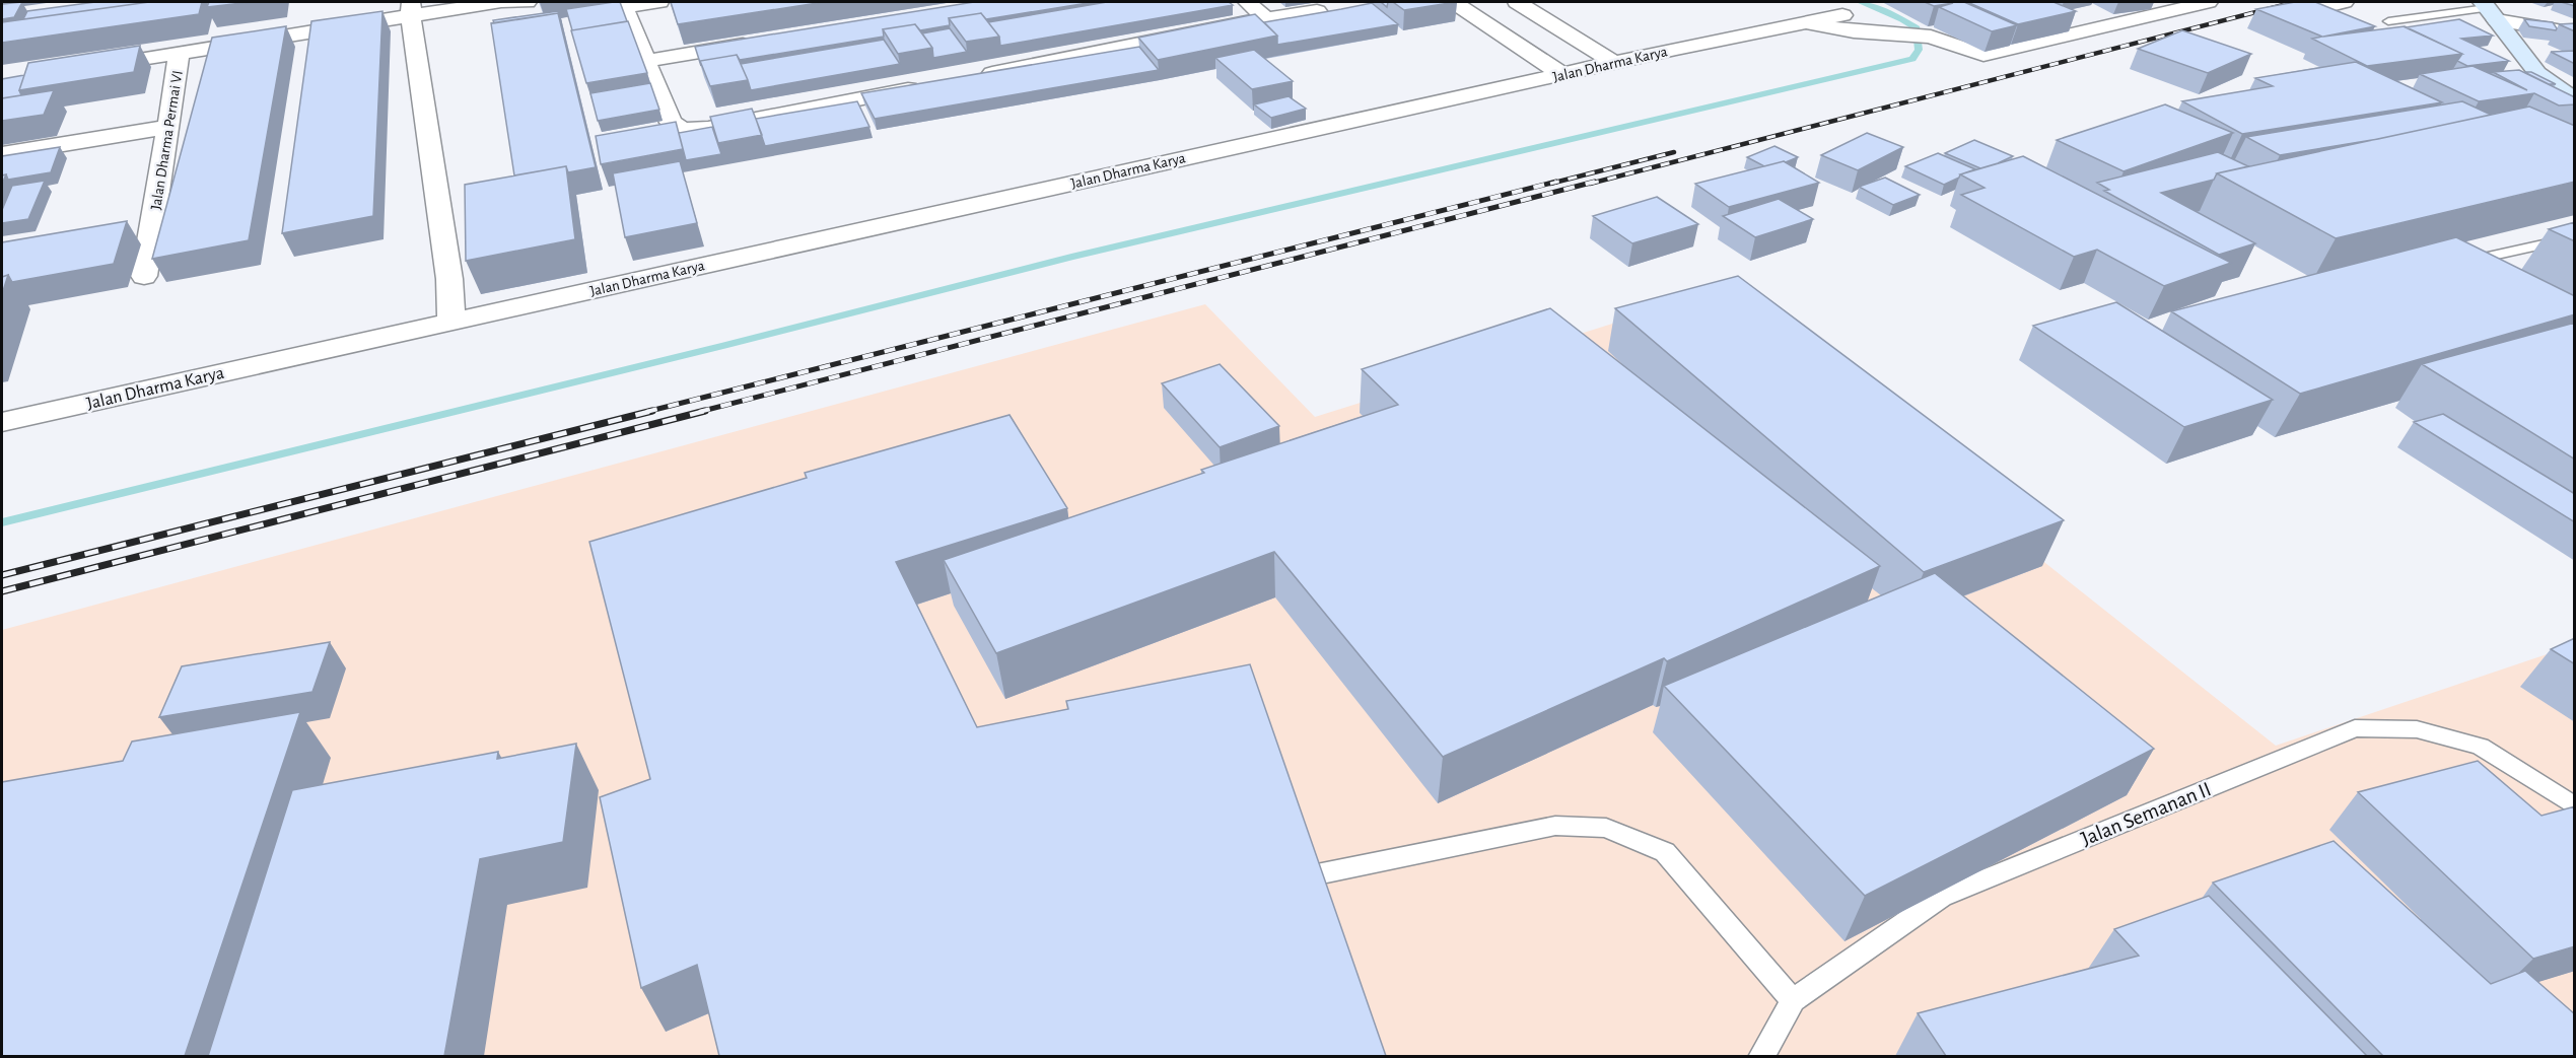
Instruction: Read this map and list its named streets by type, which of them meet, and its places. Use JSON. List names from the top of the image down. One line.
{"streets":{"street":["Jalan Dharma Karya","Jalan Dharma Permai VI"],"lane":["Jalan Semanan II"]}}
